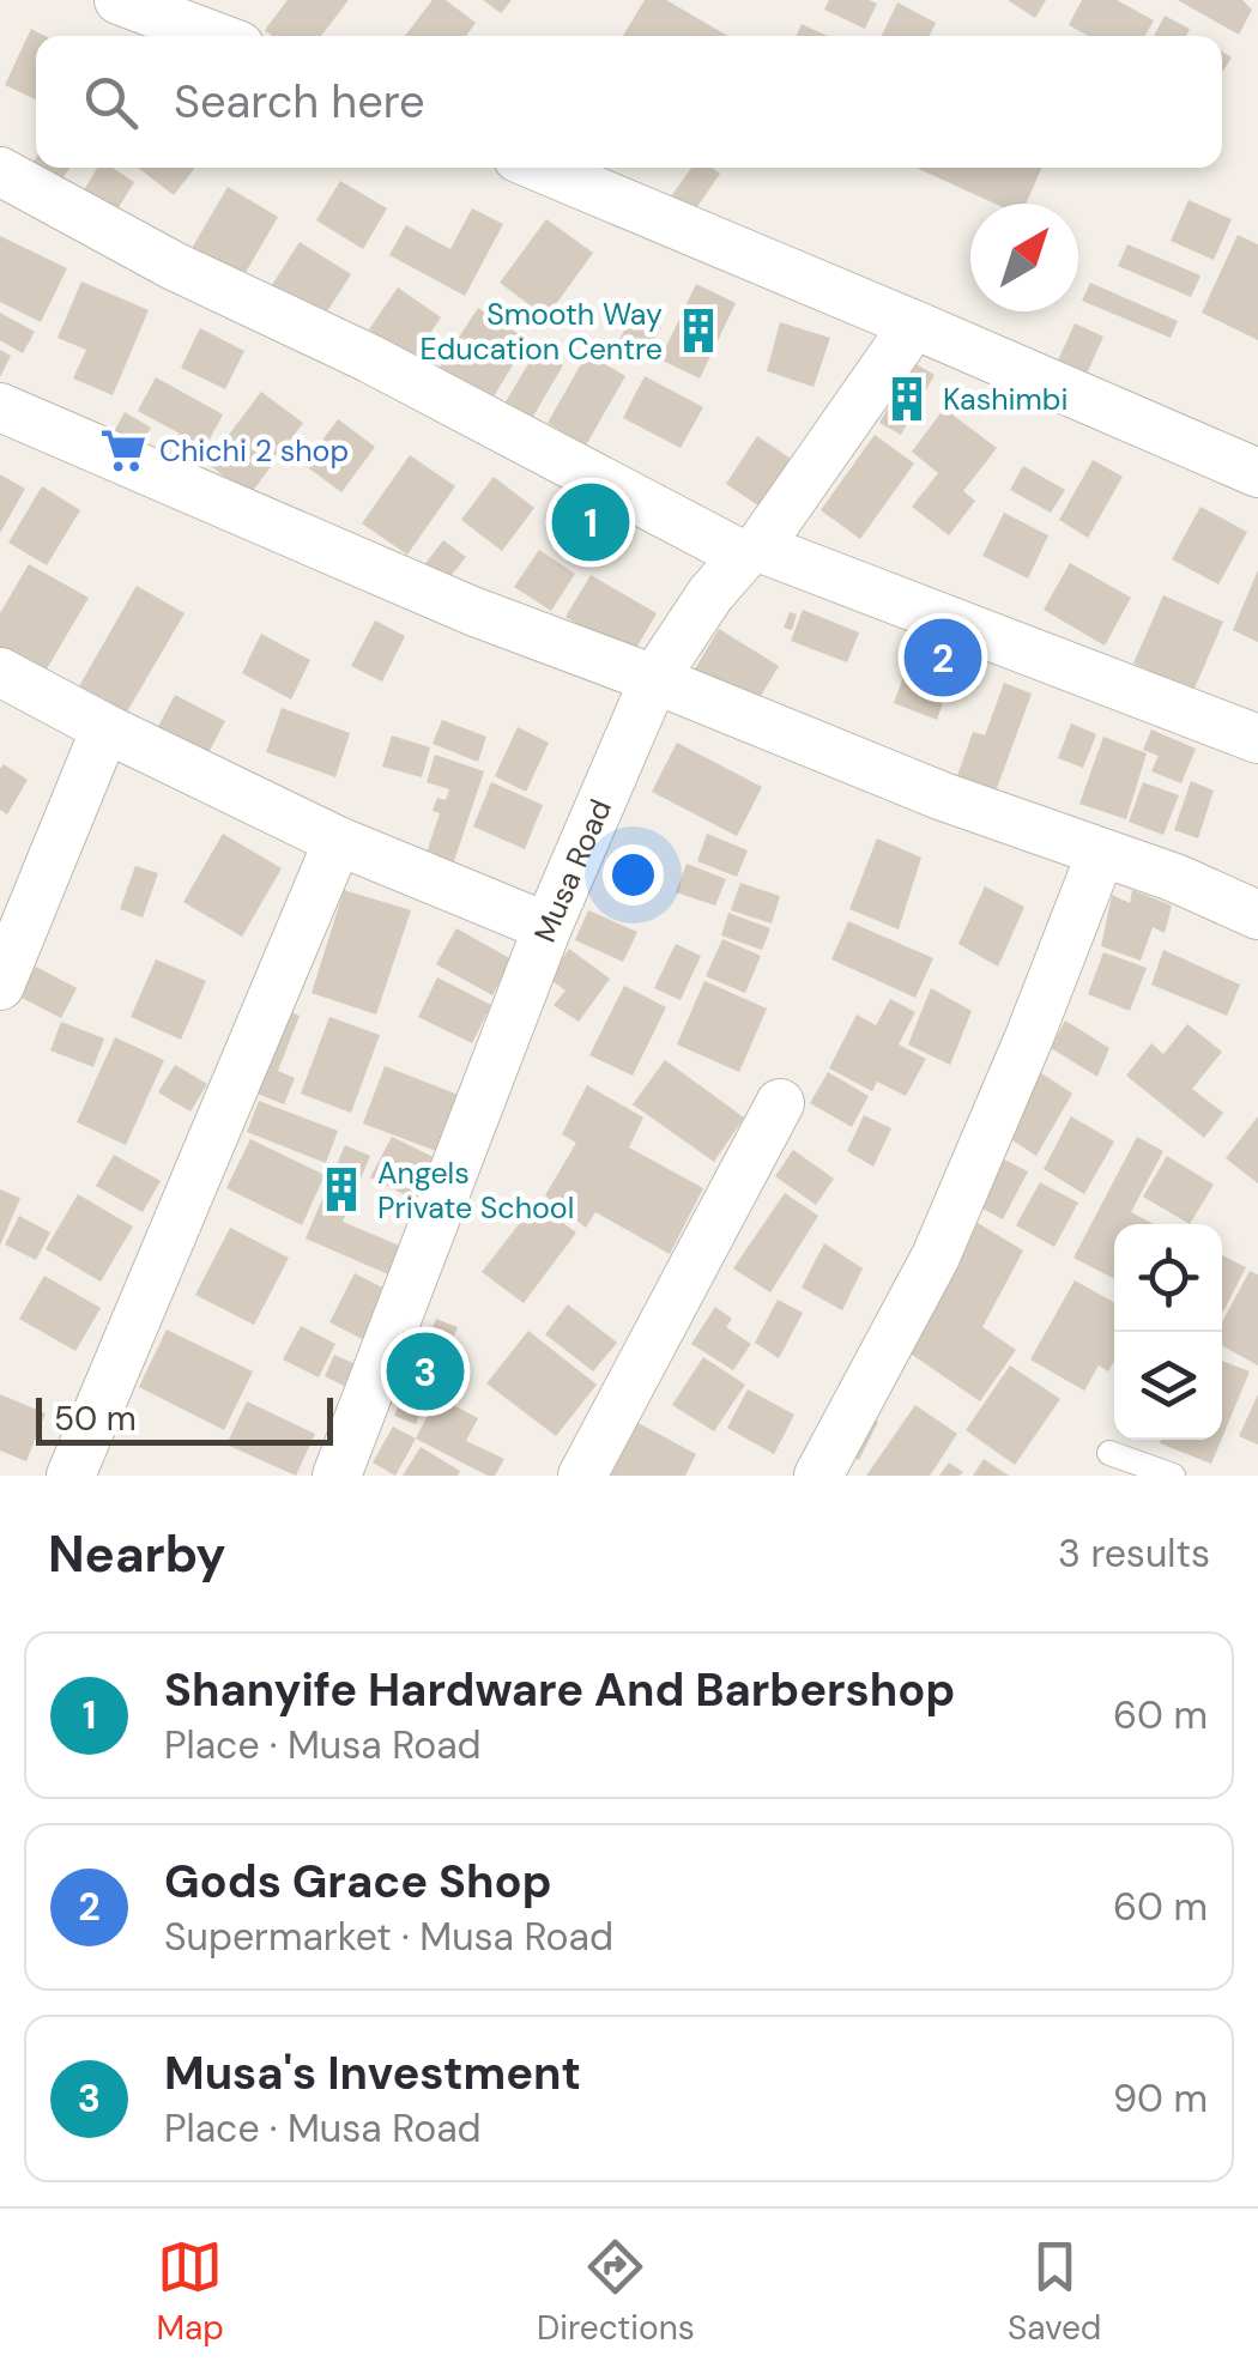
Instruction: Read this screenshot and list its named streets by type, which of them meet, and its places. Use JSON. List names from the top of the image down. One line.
{"streets":{"street":["Musa Road"]},"places":{"building":["Smooth Way Education Centre","Kashimbi","Angels Private School"],"supermarket":["Chichi 2 shop"]},"scale_bar":"50 m","north":"top right","page":{"search":"Search here","pins":["1","2","3"],"scale":"50 m","heading":["Nearby","3 results"],"list":[{"mark":"1","name":"Shanyife Hardware And Barbershop","note":"Place · Musa Road","value":"60 m"},{"mark":"2","name":"Gods Grace Shop","note":"Supermarket · Musa Road","value":"60 m"},{"mark":"3","name":"Musa's Investment","note":"Place · Musa Road","value":"90 m"}],"nav":["Map","Directions","Saved"]}}
